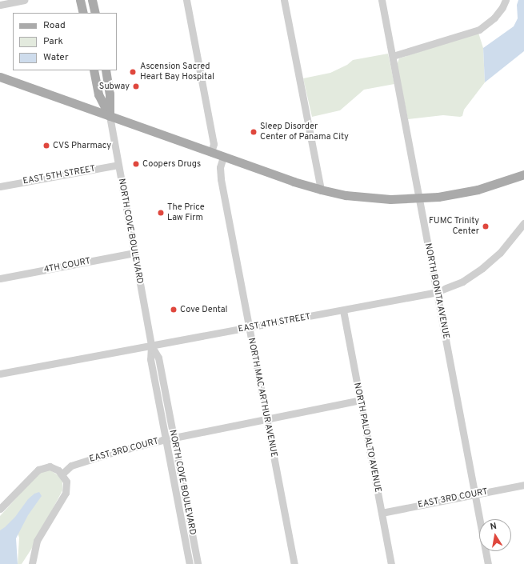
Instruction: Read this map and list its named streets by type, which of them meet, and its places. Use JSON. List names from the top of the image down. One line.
{"streets":{"main road":["NORTH COVE BOULEVARD"],"street":["EAST 5TH STREET","4TH COURT","NORTH BONITA AVENUE","EAST 4TH STREET","NORTH MAC ARTHUR AVENUE","NORTH PALO ALTO AVENUE","EAST 3RD COURT"]},"crossings":[["EAST 5TH STREET","NORTH COVE BOULEVARD"],["NORTH COVE BOULEVARD","4TH COURT"],["NORTH COVE BOULEVARD","EAST 4TH STREET"],["NORTH COVE BOULEVARD","EAST 3RD COURT"],["NORTH BONITA AVENUE","EAST 4TH STREET"],["NORTH BONITA AVENUE","EAST 3RD COURT"],["EAST 4TH STREET","NORTH MAC ARTHUR AVENUE"],["EAST 4TH STREET","NORTH PALO ALTO AVENUE"],["NORTH MAC ARTHUR AVENUE","EAST 3RD COURT"],["NORTH PALO ALTO AVENUE","EAST 3RD COURT"]],"places":["Ascension Sacred Heart Bay Hospital","Subway","Sleep Disorder Center of Panama City","CVS Pharmacy","Coopers Drugs","The Price Law Firm","FUMC Trinity Center","Cove Dental"],"legend":["Road","Park","Water"],"north":"top"}
